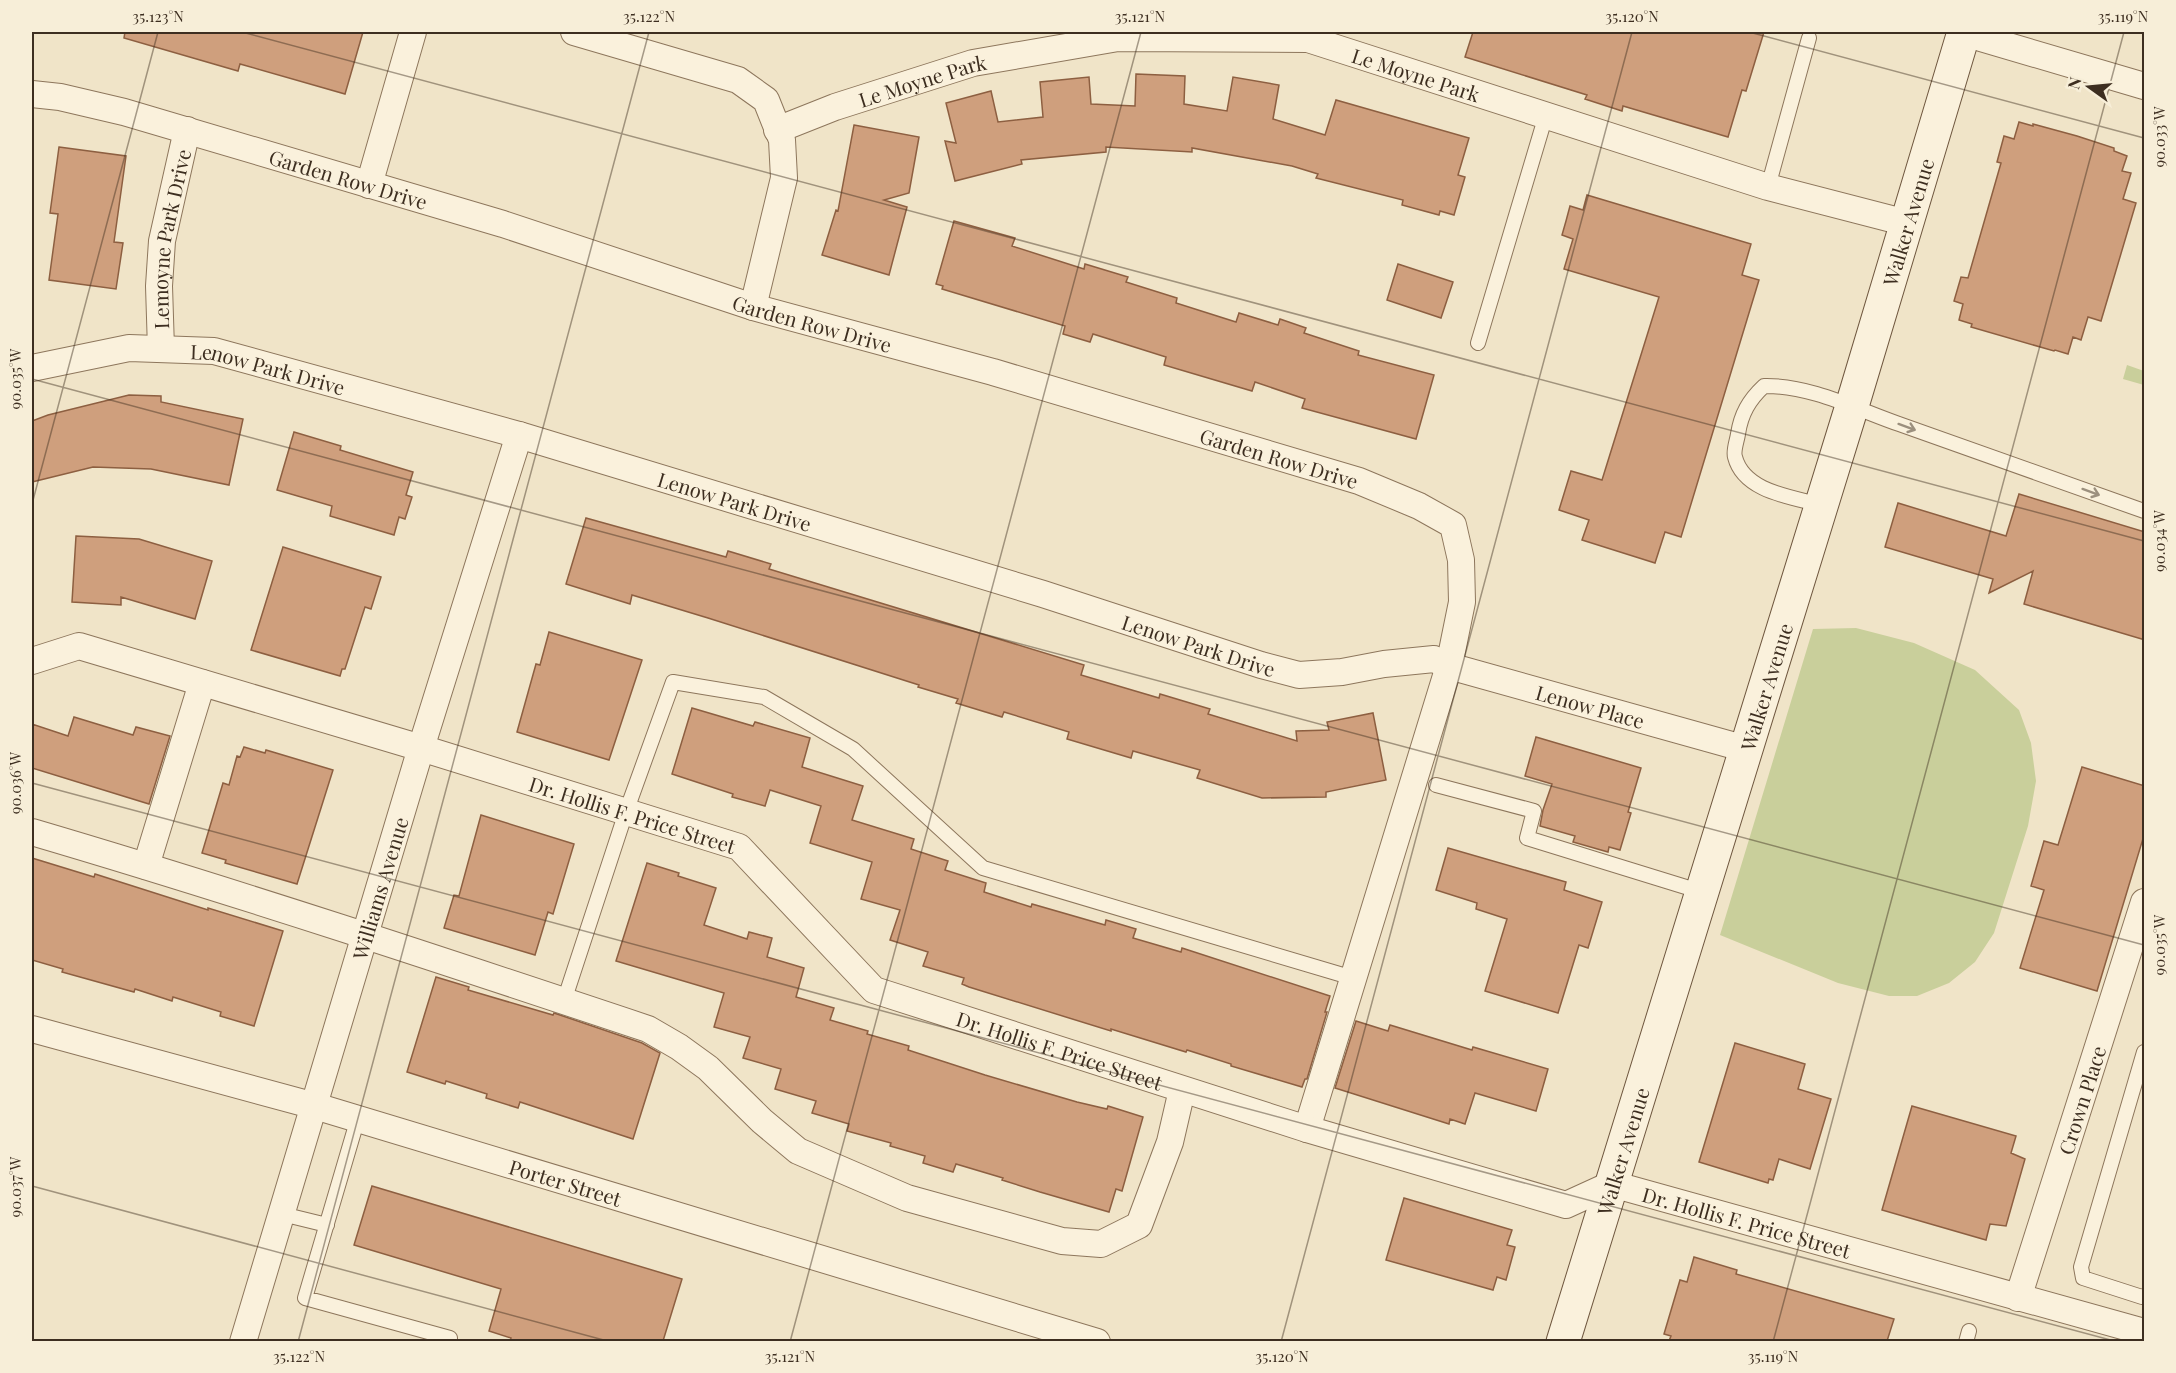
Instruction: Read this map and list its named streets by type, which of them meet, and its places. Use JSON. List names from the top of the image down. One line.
{"streets":{"street":["Le Moyne Park","Garden Row Drive","Walker Avenue","Lemoyne Park Drive","Lenow Park Drive","Lenow Place","Dr. Hollis F. Price Street","Williams Avenue","Crown Place","Porter Street"]},"crossings":[["Le Moyne Park","Walker Avenue"],["Garden Row Drive","Lemoyne Park Drive"],["Garden Row Drive","Lenow Park Drive"],["Garden Row Drive","Lenow Place"],["Garden Row Drive","Dr. Hollis F. Price Street"],["Walker Avenue","Lenow Place"],["Walker Avenue","Dr. Hollis F. Price Street"],["Lemoyne Park Drive","Lenow Park Drive"],["Lenow Park Drive","Lenow Place"],["Lenow Park Drive","Williams Avenue"],["Dr. Hollis F. Price Street","Williams Avenue"],["Dr. Hollis F. Price Street","Crown Place"],["Williams Avenue","Porter Street"]],"north":"left","coordinates":["35.123°N","35.122°N","35.121°N","35.120°N","35.119°N","90.033°W","90.035°W","90.034°W","90.036°W","90.037°W"]}
